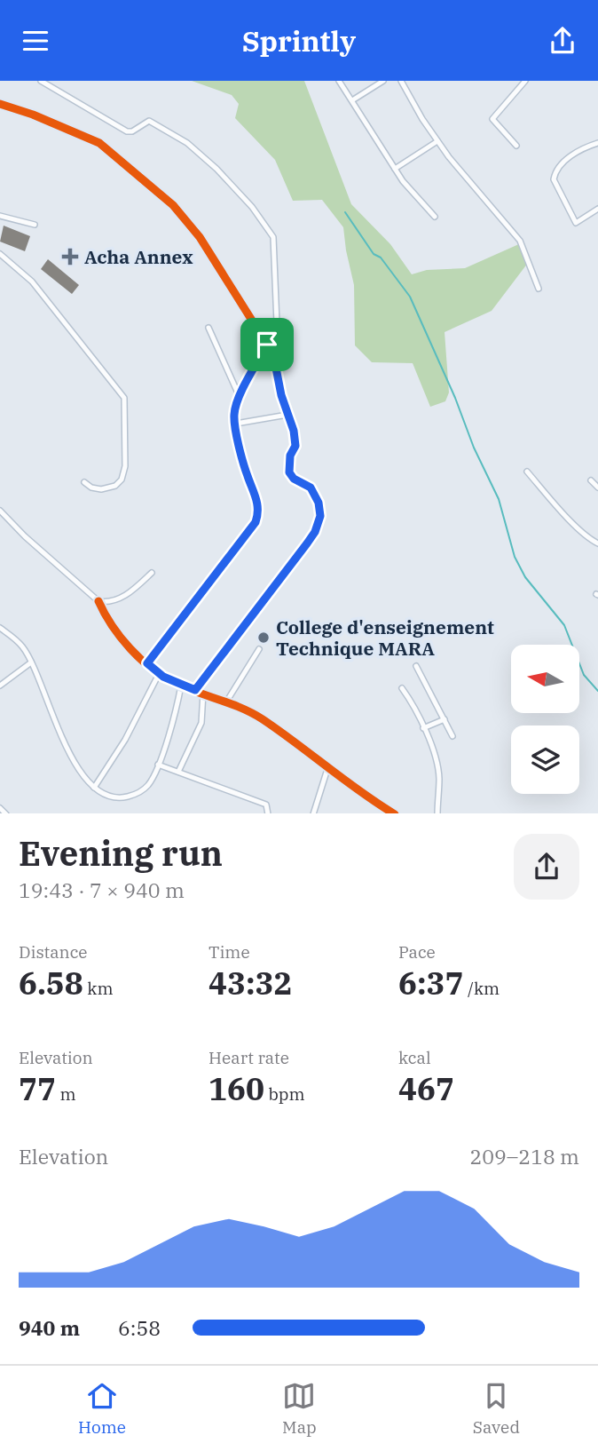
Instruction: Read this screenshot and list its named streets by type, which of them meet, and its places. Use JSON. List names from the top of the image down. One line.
{"places":{"health":["Acha Annex"],"other":["College d'enseignement Technique MARA"]},"north":"left","page":{"header":"Sprintly","heading":["Evening run","19:43 · 7 × 940 m"],"stats":[["Distance","6.58 km"],["Time","43:32"],["Pace","6:37 /km"],["Elevation","77 m"],["Heart rate","160 bpm"],["kcal","467"]],"chart":["Elevation","209–218 m"],"list":[{"name":"940 m","note":"6:58"}],"tabs":["Home","Map","Saved"]}}
